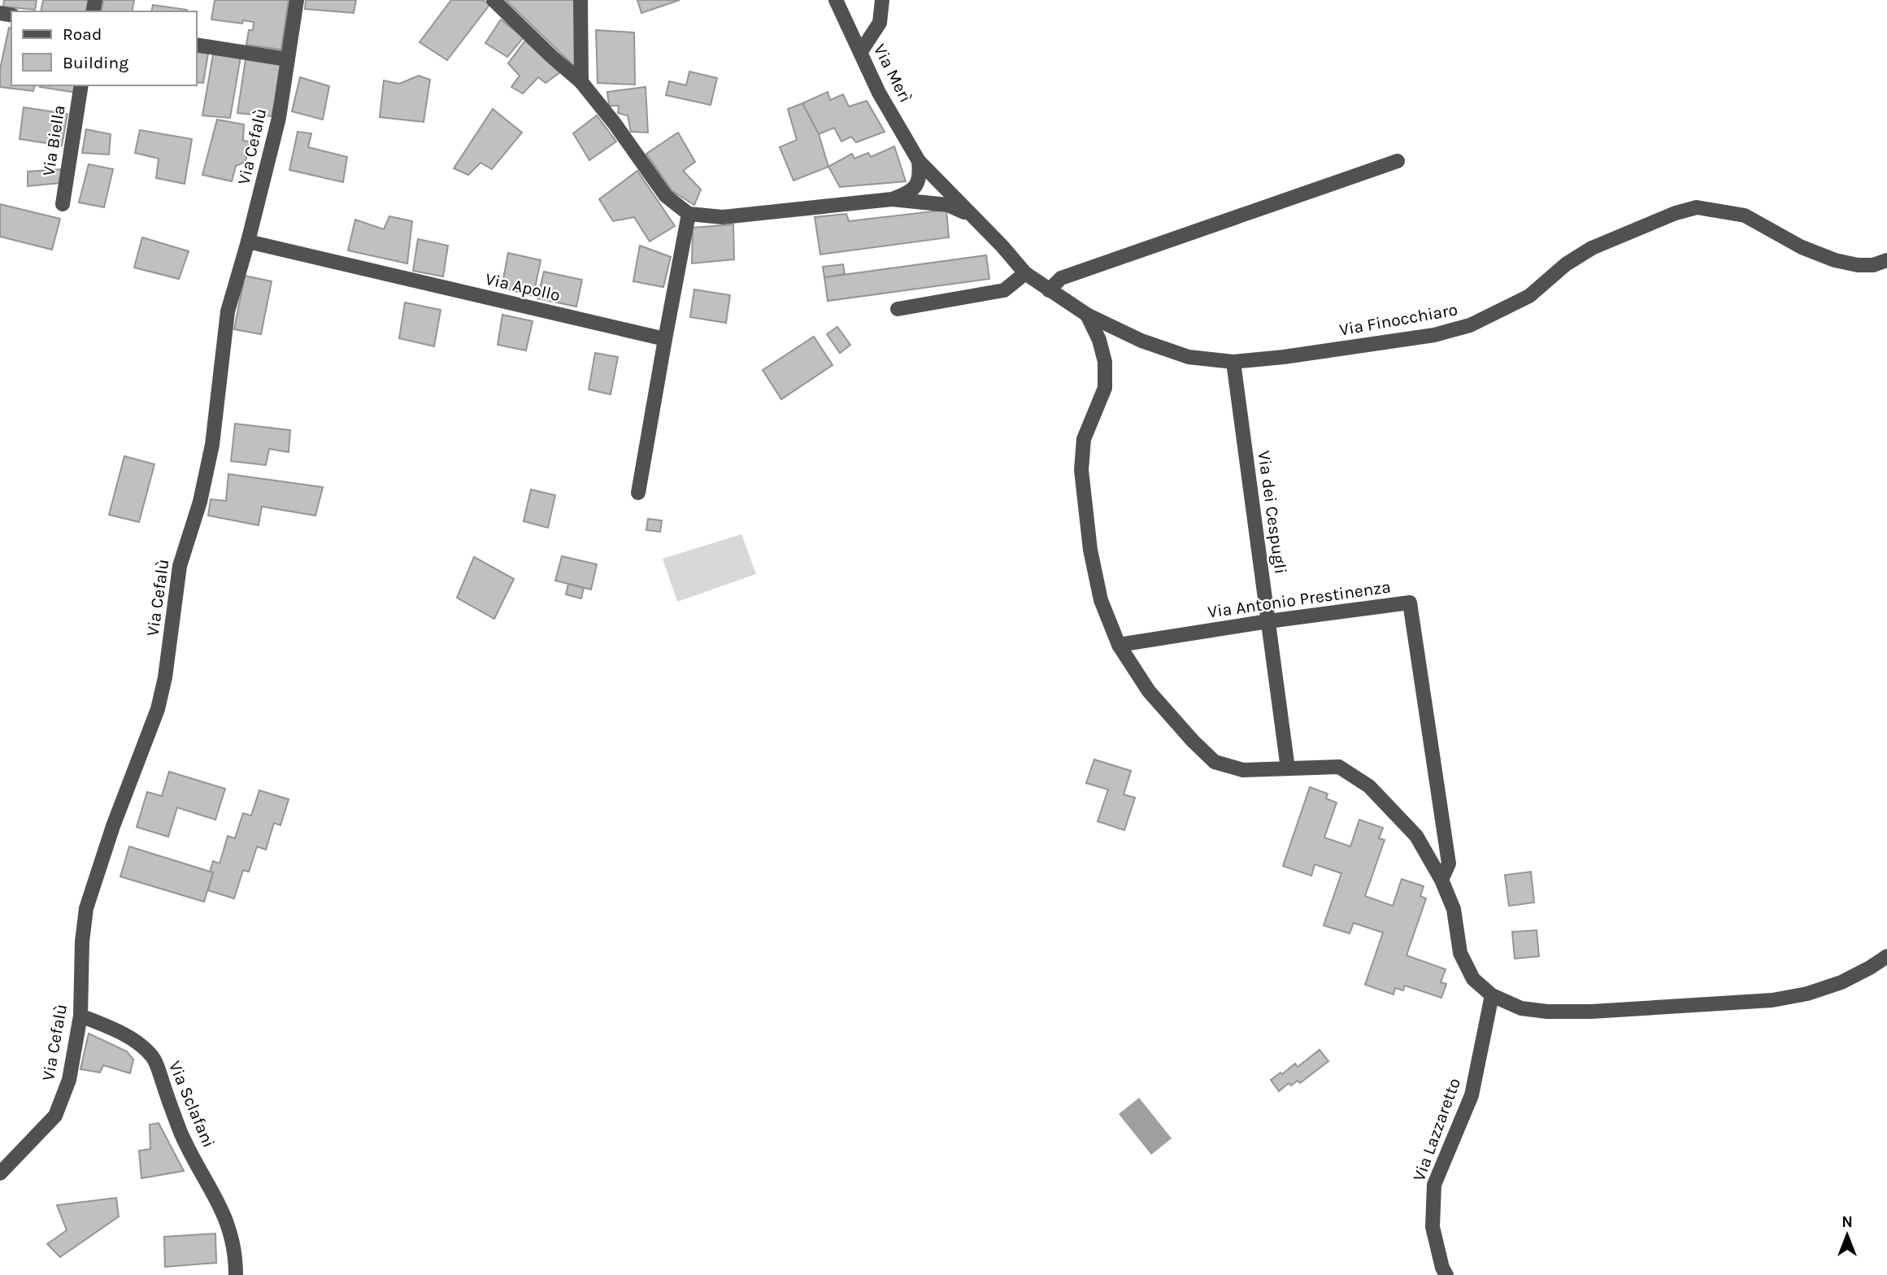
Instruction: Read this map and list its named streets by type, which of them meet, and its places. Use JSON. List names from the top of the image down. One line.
{"streets":{"street":["Via Merì","Via Biella","Via Cefalù","Via Apollo","Via Finocchiaro","Via dei Cespugli","Via Antonio Prestinenza","Via Sclafani","Via Lazzaretto"]},"crossings":[["Via Merì","Via Finocchiaro"],["Via Cefalù","Via Apollo"],["Via Cefalù","Via Sclafani"],["Via Finocchiaro","Via dei Cespugli"],["Via dei Cespugli","Via Antonio Prestinenza"]],"legend":["Road","Building"],"north":"top"}
